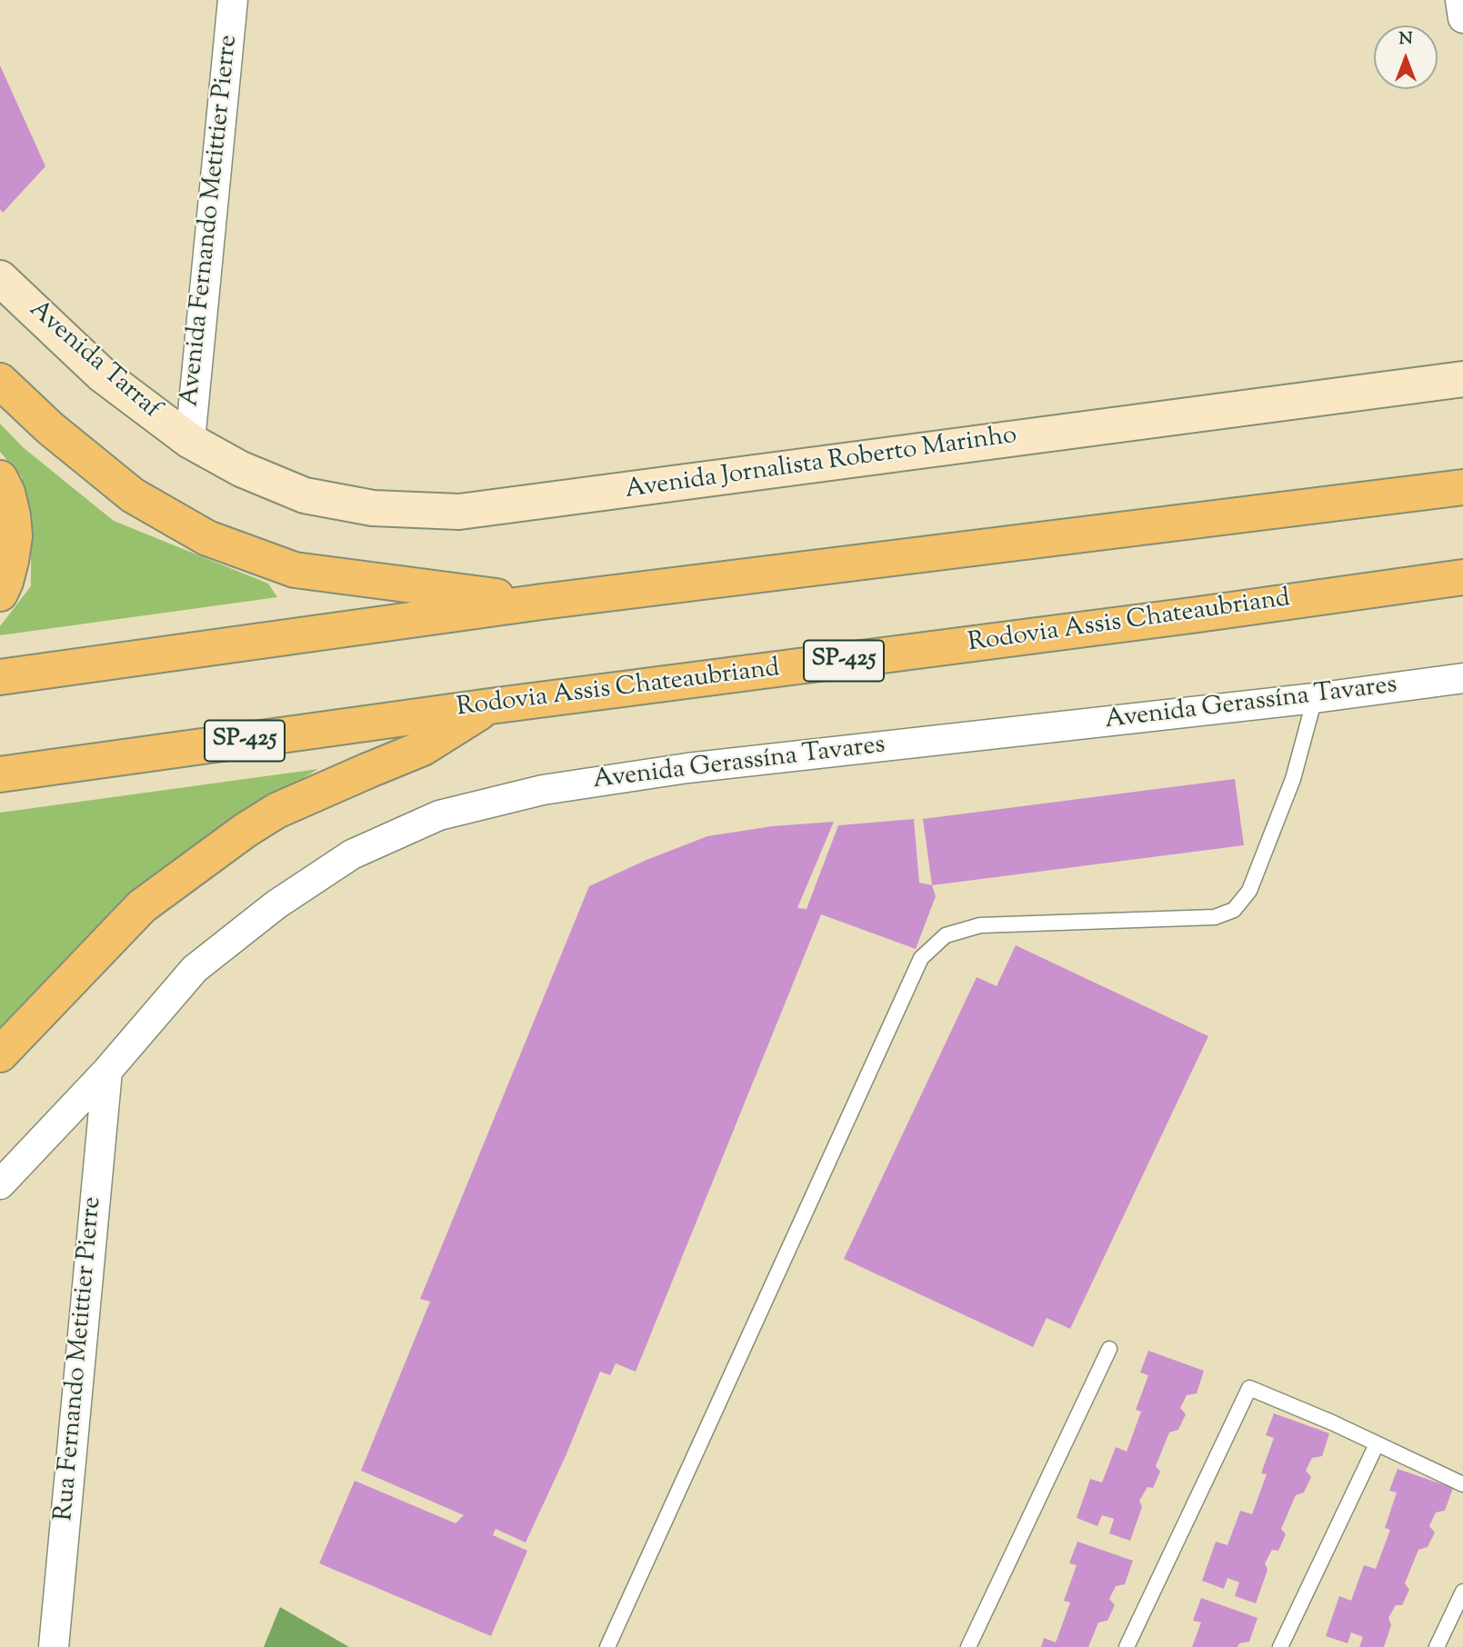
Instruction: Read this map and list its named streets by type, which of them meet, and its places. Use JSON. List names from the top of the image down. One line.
{"streets":{"highway":["Rodovia Assis Chateaubriand","SP-425"],"main road":["Avenida Tarraf","Avenida Jornalista Roberto Marinho"],"street":["Avenida Fernando Metittier Pierre","Avenida Gerassína Tavares","Rua Fernando Metittier Pierre"]},"crossings":[["Avenida Fernando Metittier Pierre","Avenida Tarraf"],["Avenida Fernando Metittier Pierre","Avenida Jornalista Roberto Marinho"],["Avenida Tarraf","Avenida Jornalista Roberto Marinho"],["Avenida Gerassína Tavares","Rua Fernando Metittier Pierre"]],"north":"top"}
